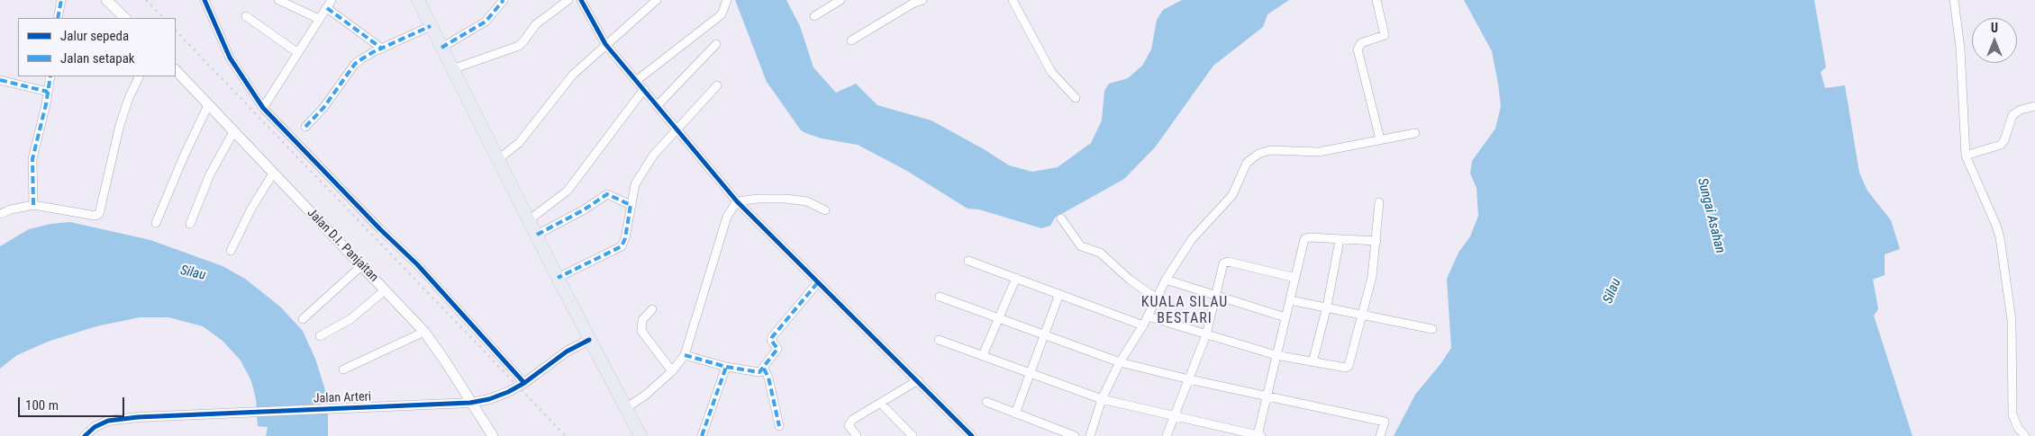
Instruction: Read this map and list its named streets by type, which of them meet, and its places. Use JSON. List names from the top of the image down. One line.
{"streets":{"main road":["Jalan D.I. Panjaitan"],"street":["Jalan Arteri"]},"crossings":[["Jalan D.I. Panjaitan","Jalan Arteri"]],"districts":["KUALA SILAU BESTARI"],"water":["Sungai Asahan","Silau"],"legend":["Jalur sepeda","Jalan setapak"],"scale_bar":"100 m","north":"top"}
